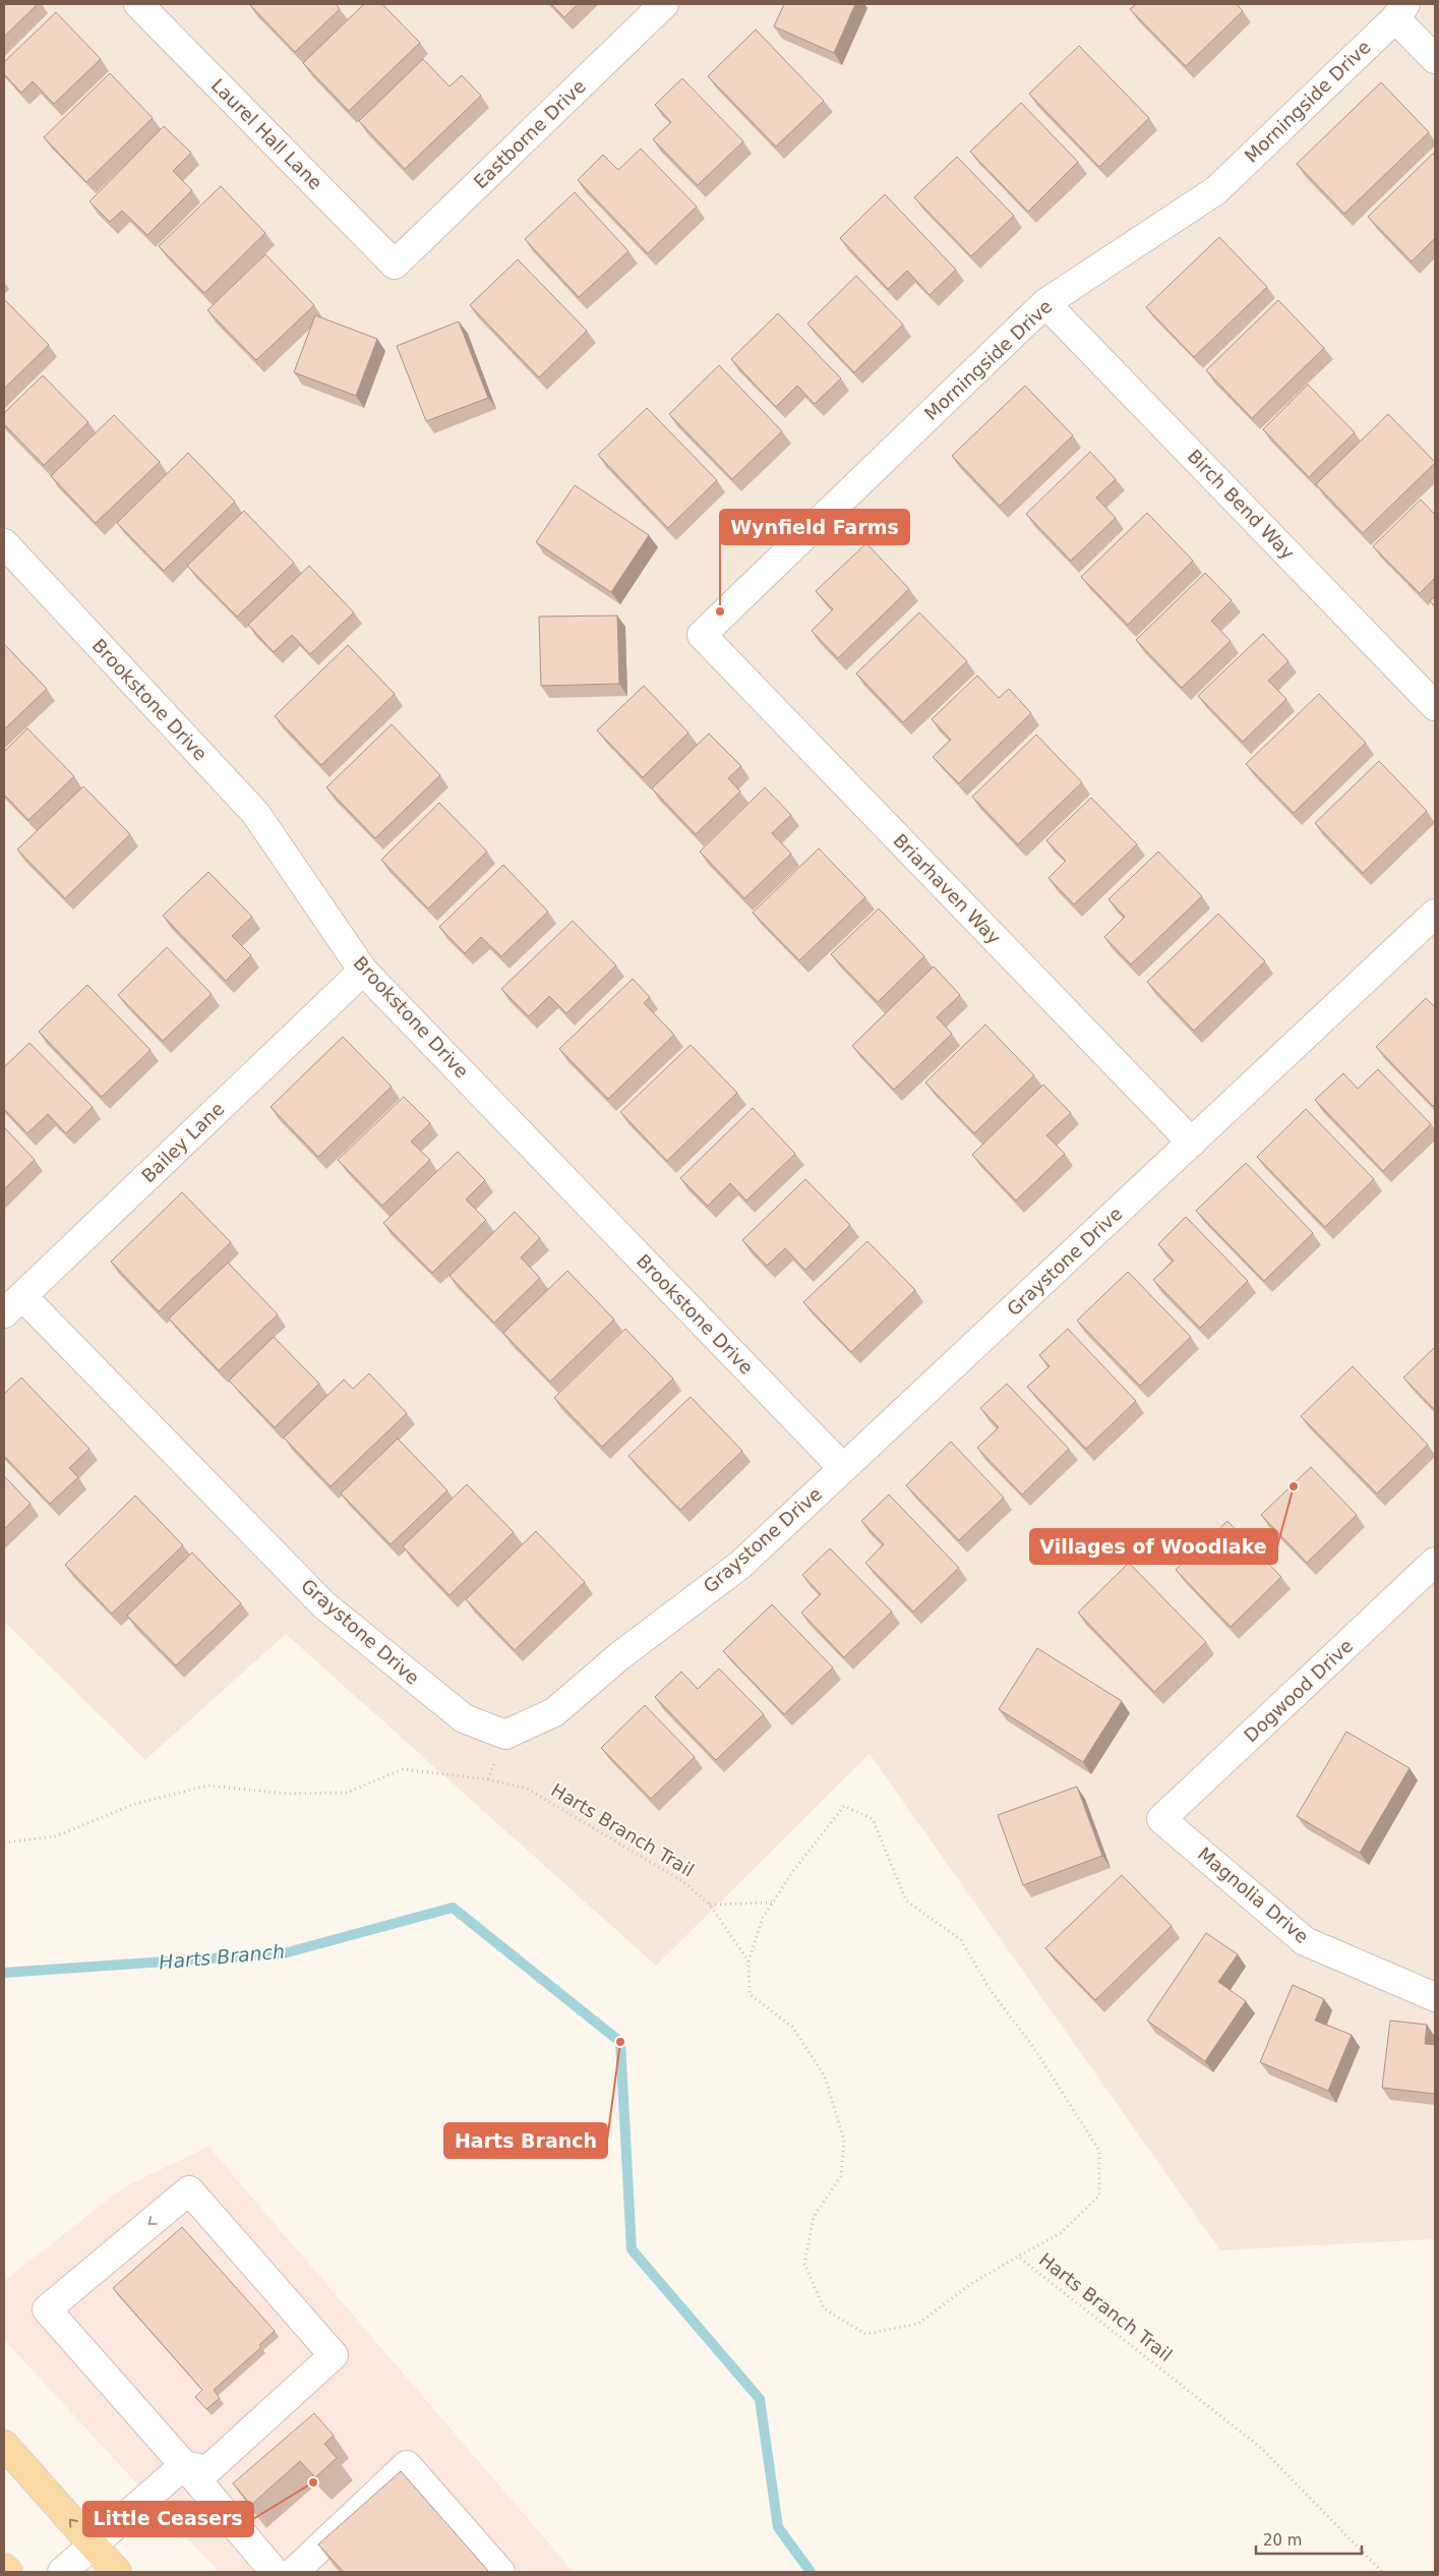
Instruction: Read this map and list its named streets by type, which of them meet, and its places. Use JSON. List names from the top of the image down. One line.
{"streets":{"street":["Morningside Drive","Laurel Hall Lane","Eastborne Drive","Birch Bend Way","Brookstone Drive","Briarhaven Way","Bailey Lane","Graystone Drive","Dogwood Drive","Magnolia Drive"],"path":["Harts Branch Trail"]},"crossings":[["Morningside Drive","Birch Bend Way"],["Morningside Drive","Briarhaven Way"],["Laurel Hall Lane","Eastborne Drive"],["Brookstone Drive","Bailey Lane"],["Brookstone Drive","Graystone Drive"],["Briarhaven Way","Graystone Drive"],["Bailey Lane","Graystone Drive"],["Dogwood Drive","Magnolia Drive"]],"water":["Harts Branch"],"places":["Wynfield Farms","Villages of Woodlake","Harts Branch","Little Ceasers"],"scale_bar":"20 m"}
